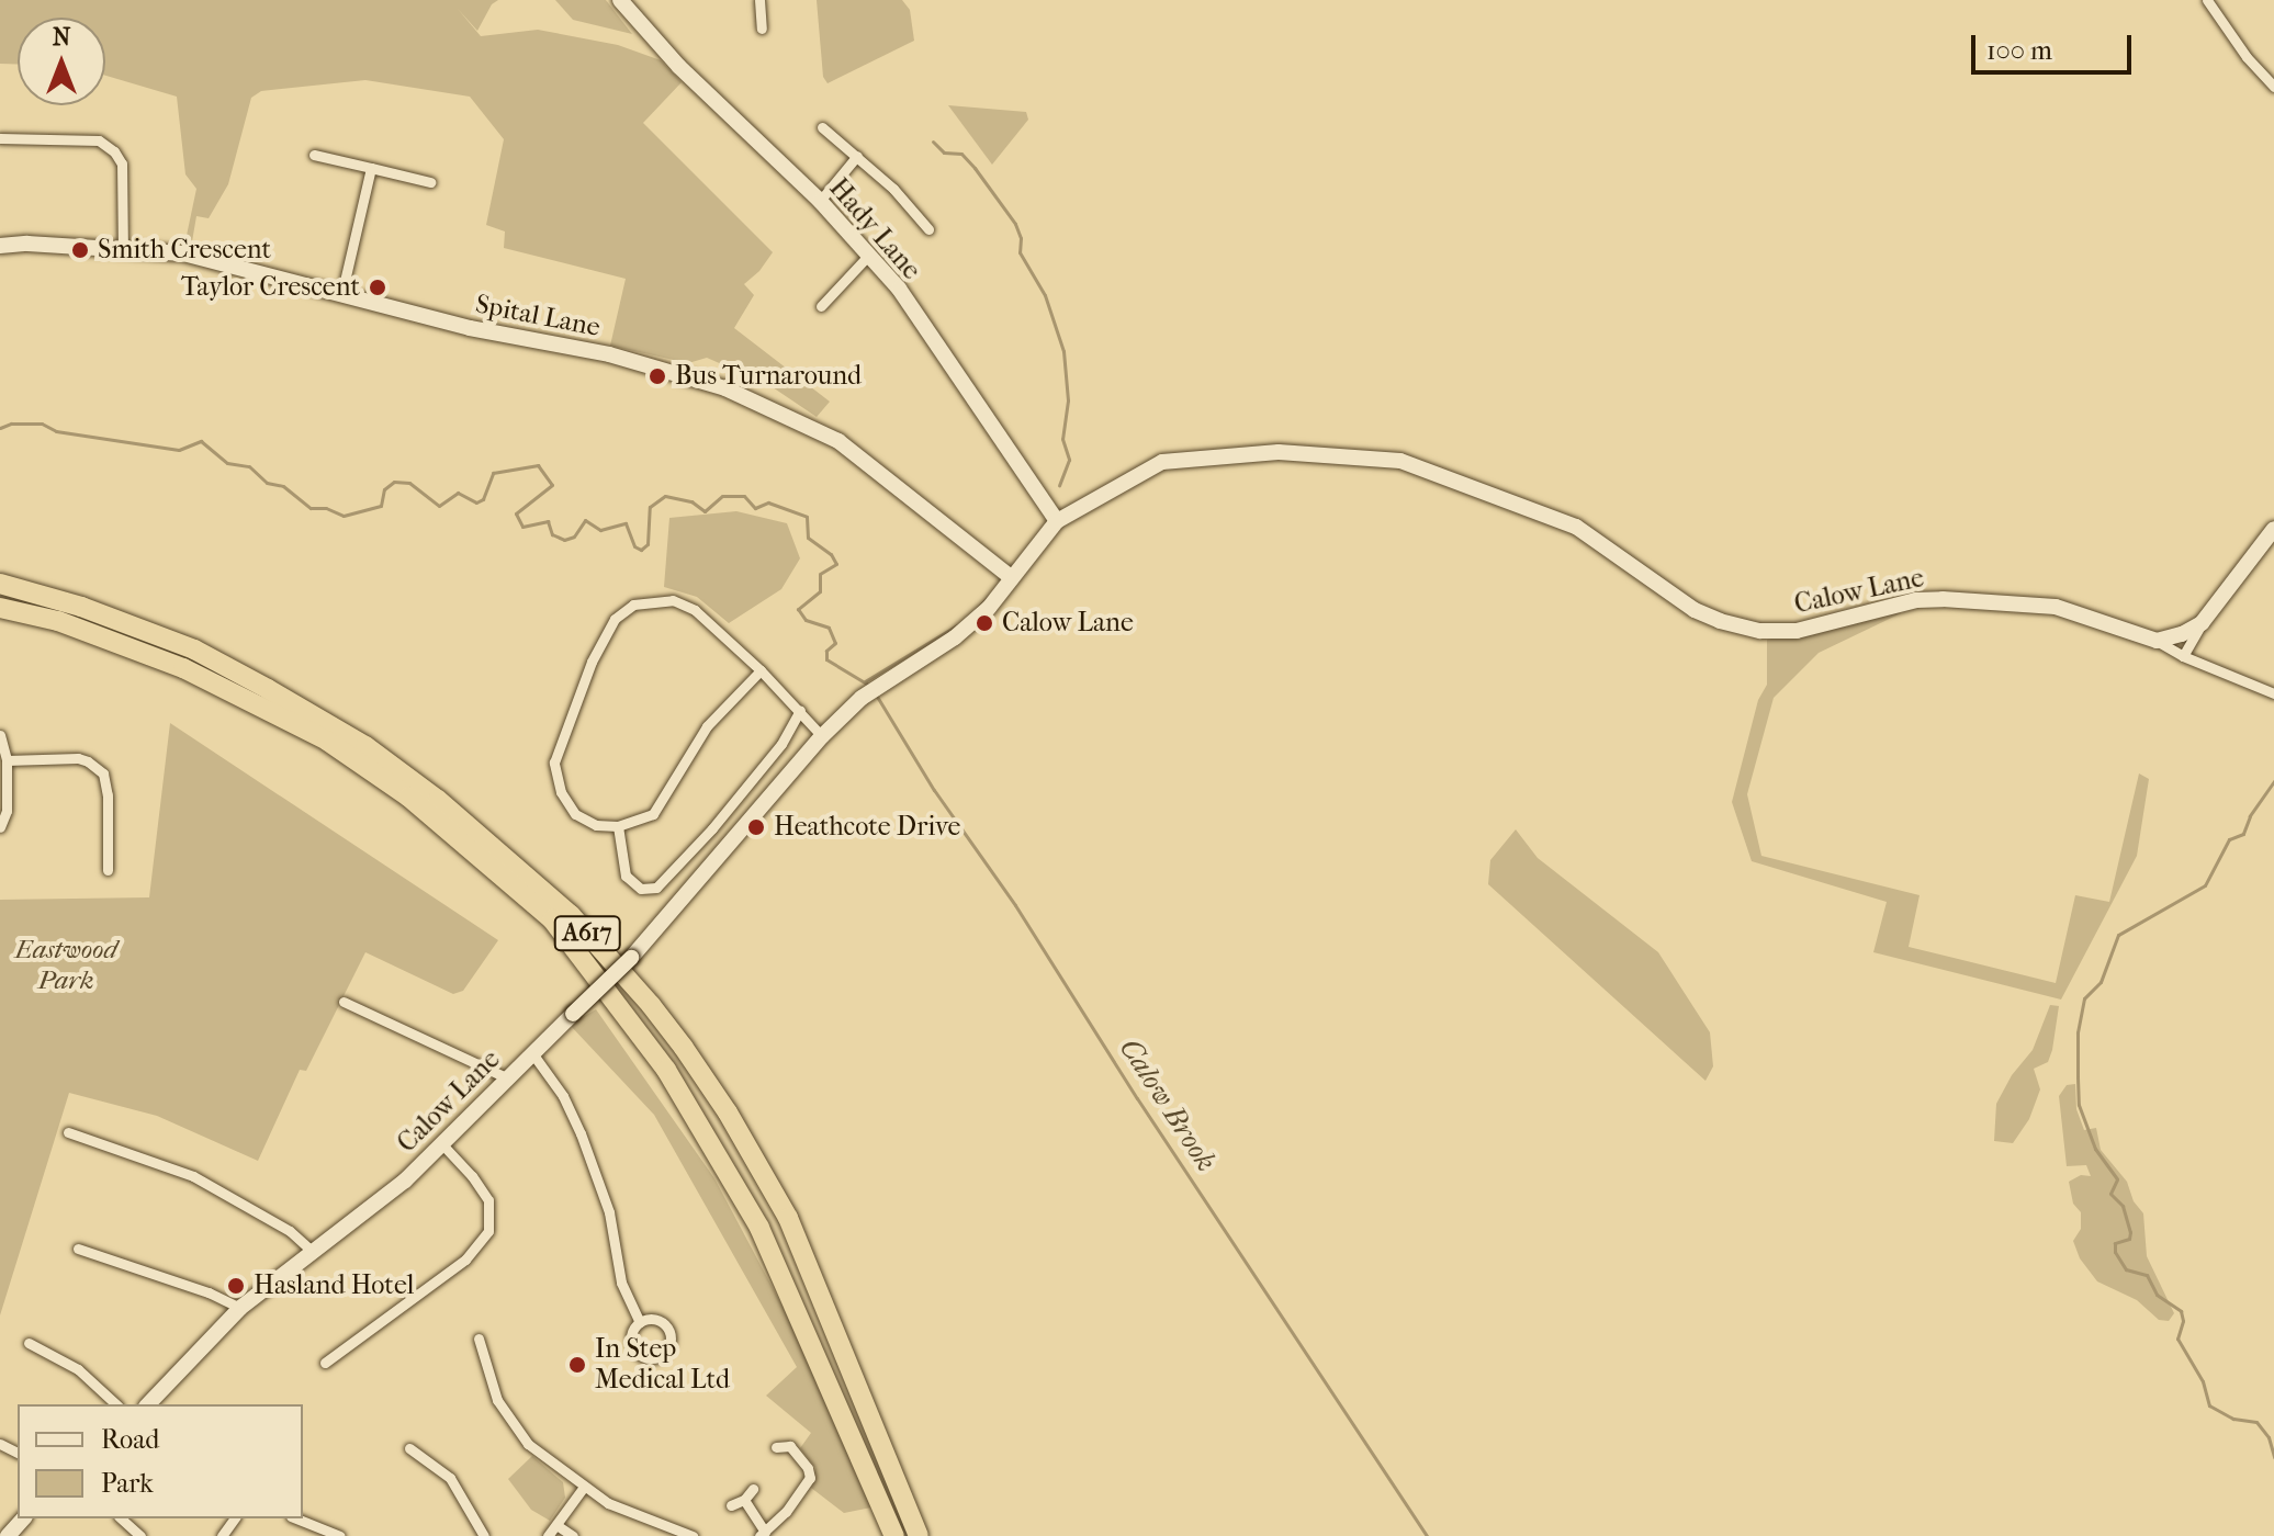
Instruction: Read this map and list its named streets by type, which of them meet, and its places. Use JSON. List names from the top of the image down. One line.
{"streets":{"highway":["A617"],"street":["Hady Lane","Spital Lane","Calow Lane"]},"crossings":[["Hady Lane","Calow Lane"],["Spital Lane","Calow Lane"]],"water":["Calow Brook"],"parks":["Eastwood Park"],"places":["Smith Crescent","Taylor Crescent","Bus Turnaround","Calow Lane","Heathcote Drive","Hasland Hotel","In Step Medical Ltd"],"legend":["Road","Park"],"scale_bar":"100 m","north":"top"}
